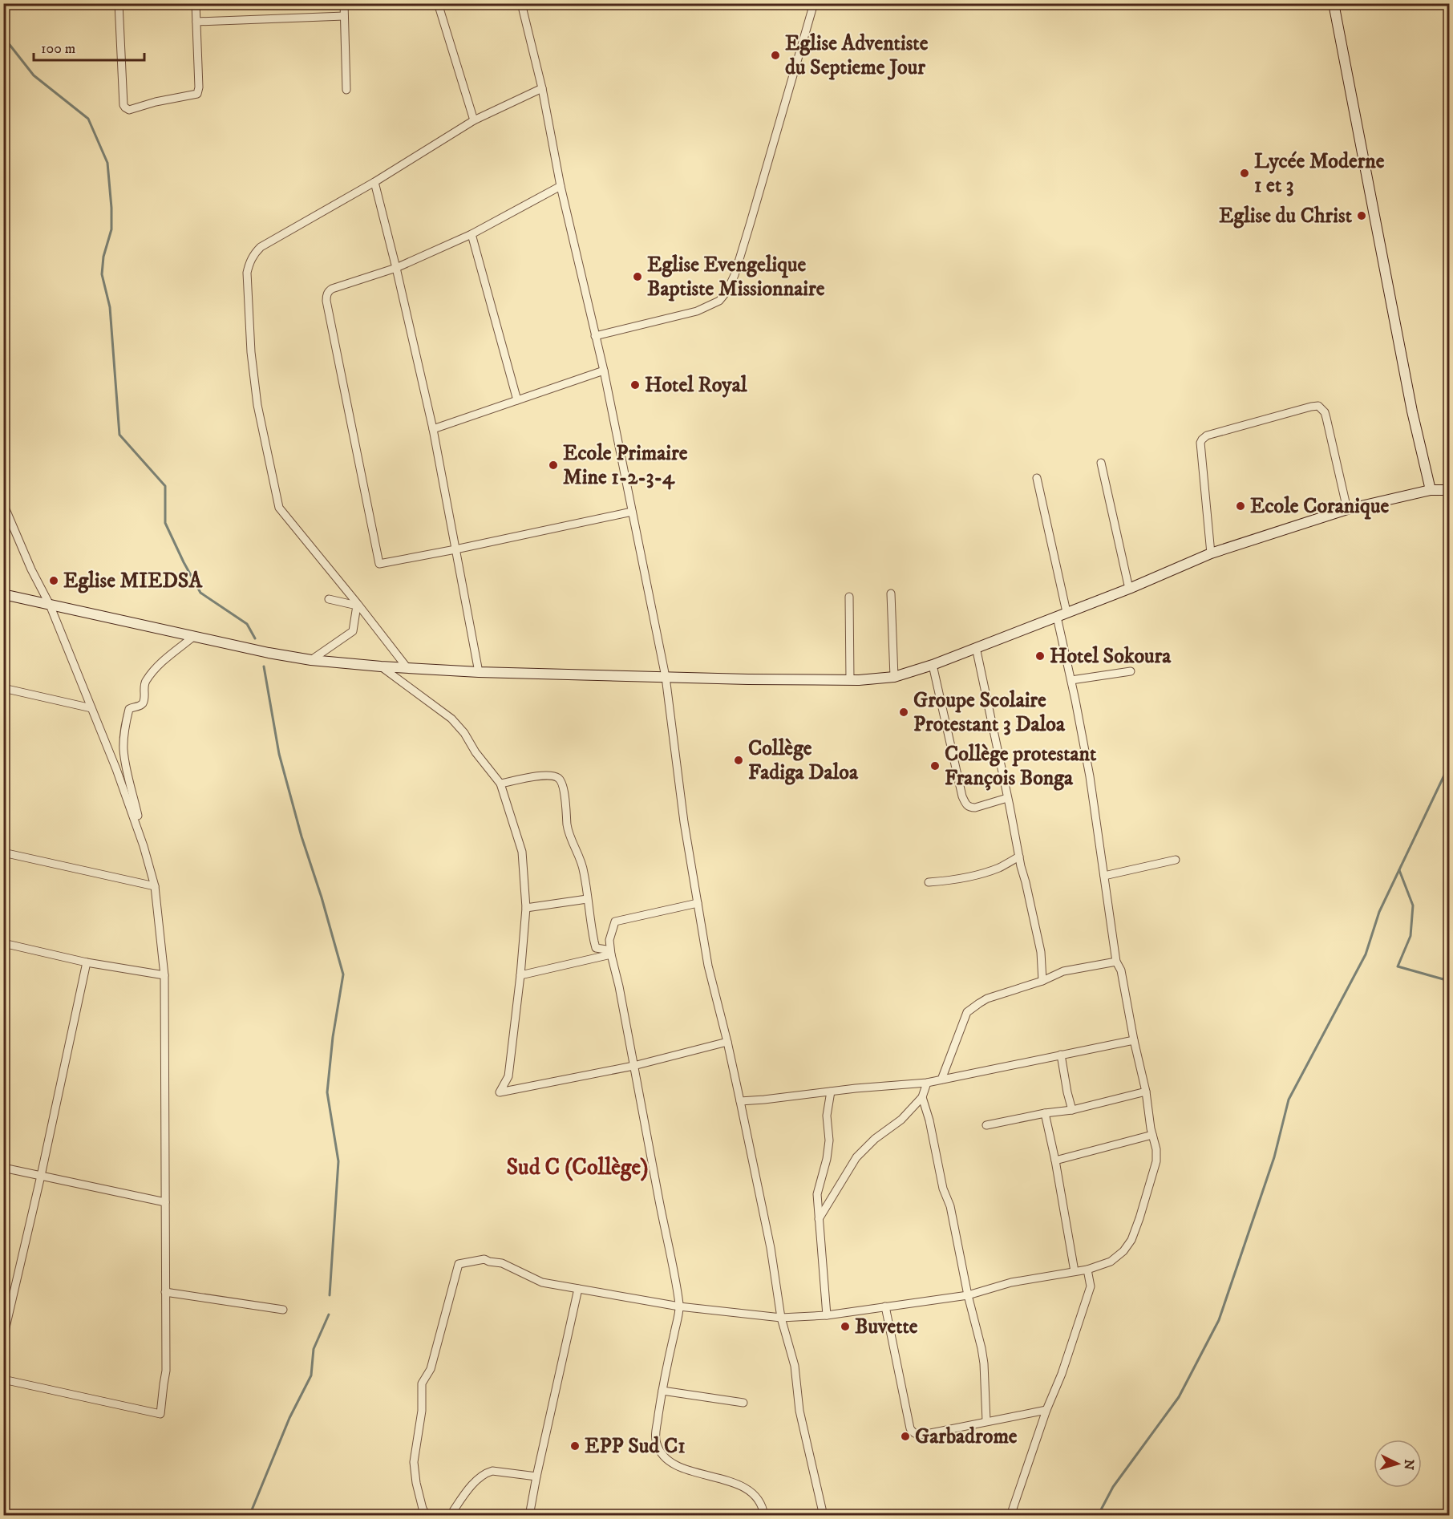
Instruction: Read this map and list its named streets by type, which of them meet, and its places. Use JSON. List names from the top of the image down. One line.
{"districts":["Sud C (Collège)"],"places":["Eglise Adventiste du Septieme Jour","Lycée Moderne 1 et 3","Eglise du Christ","Eglise Evengelique Baptiste Missionnaire","Hotel Royal","Ecole Primaire Mine 1-2-3-4","Ecole Coranique","Eglise MIEDSA","Hotel Sokoura","Groupe Scolaire Protestant 3 Daloa","Collège Fadiga Daloa","Collège protestant François Bonga","Buvette","Garbadrome","EPP Sud C1"],"scale_bar":"100 m","north":"right"}
